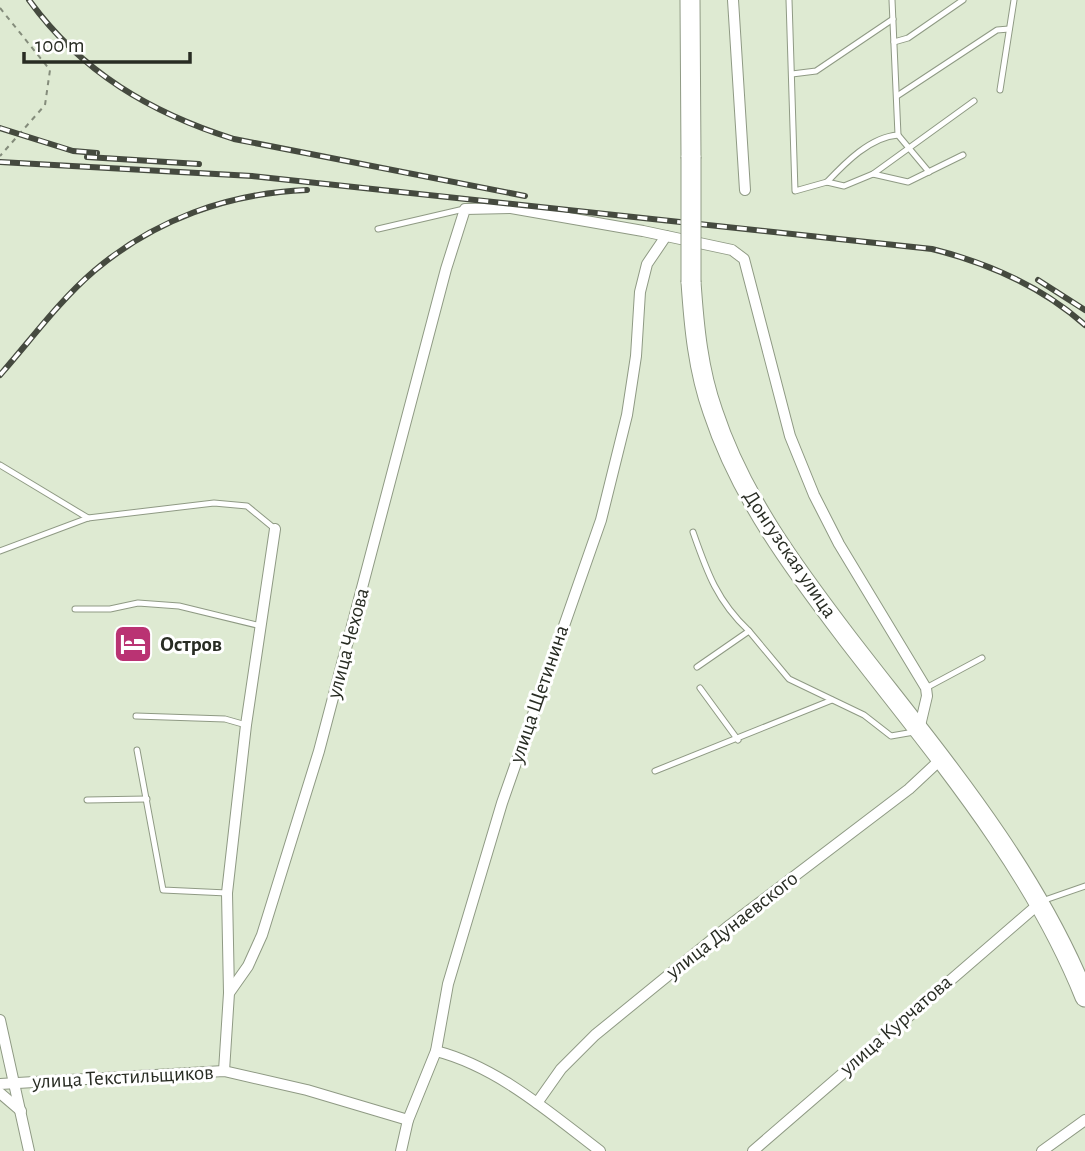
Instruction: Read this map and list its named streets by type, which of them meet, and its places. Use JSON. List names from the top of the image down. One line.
{"streets":{"highway":["Донгузская улица"],"street":["улица Чехова","улица Щетинина","улица Дунаевского","улица Курчатова","улица Текстильщиков"]},"crossings":[["Донгузская улица","улица Дунаевского"],["Донгузская улица","улица Курчатова"],["улица Щетинина","улица Текстильщиков"]],"places":{"hotel":["Остров"]},"scale_bar":"100 m"}
